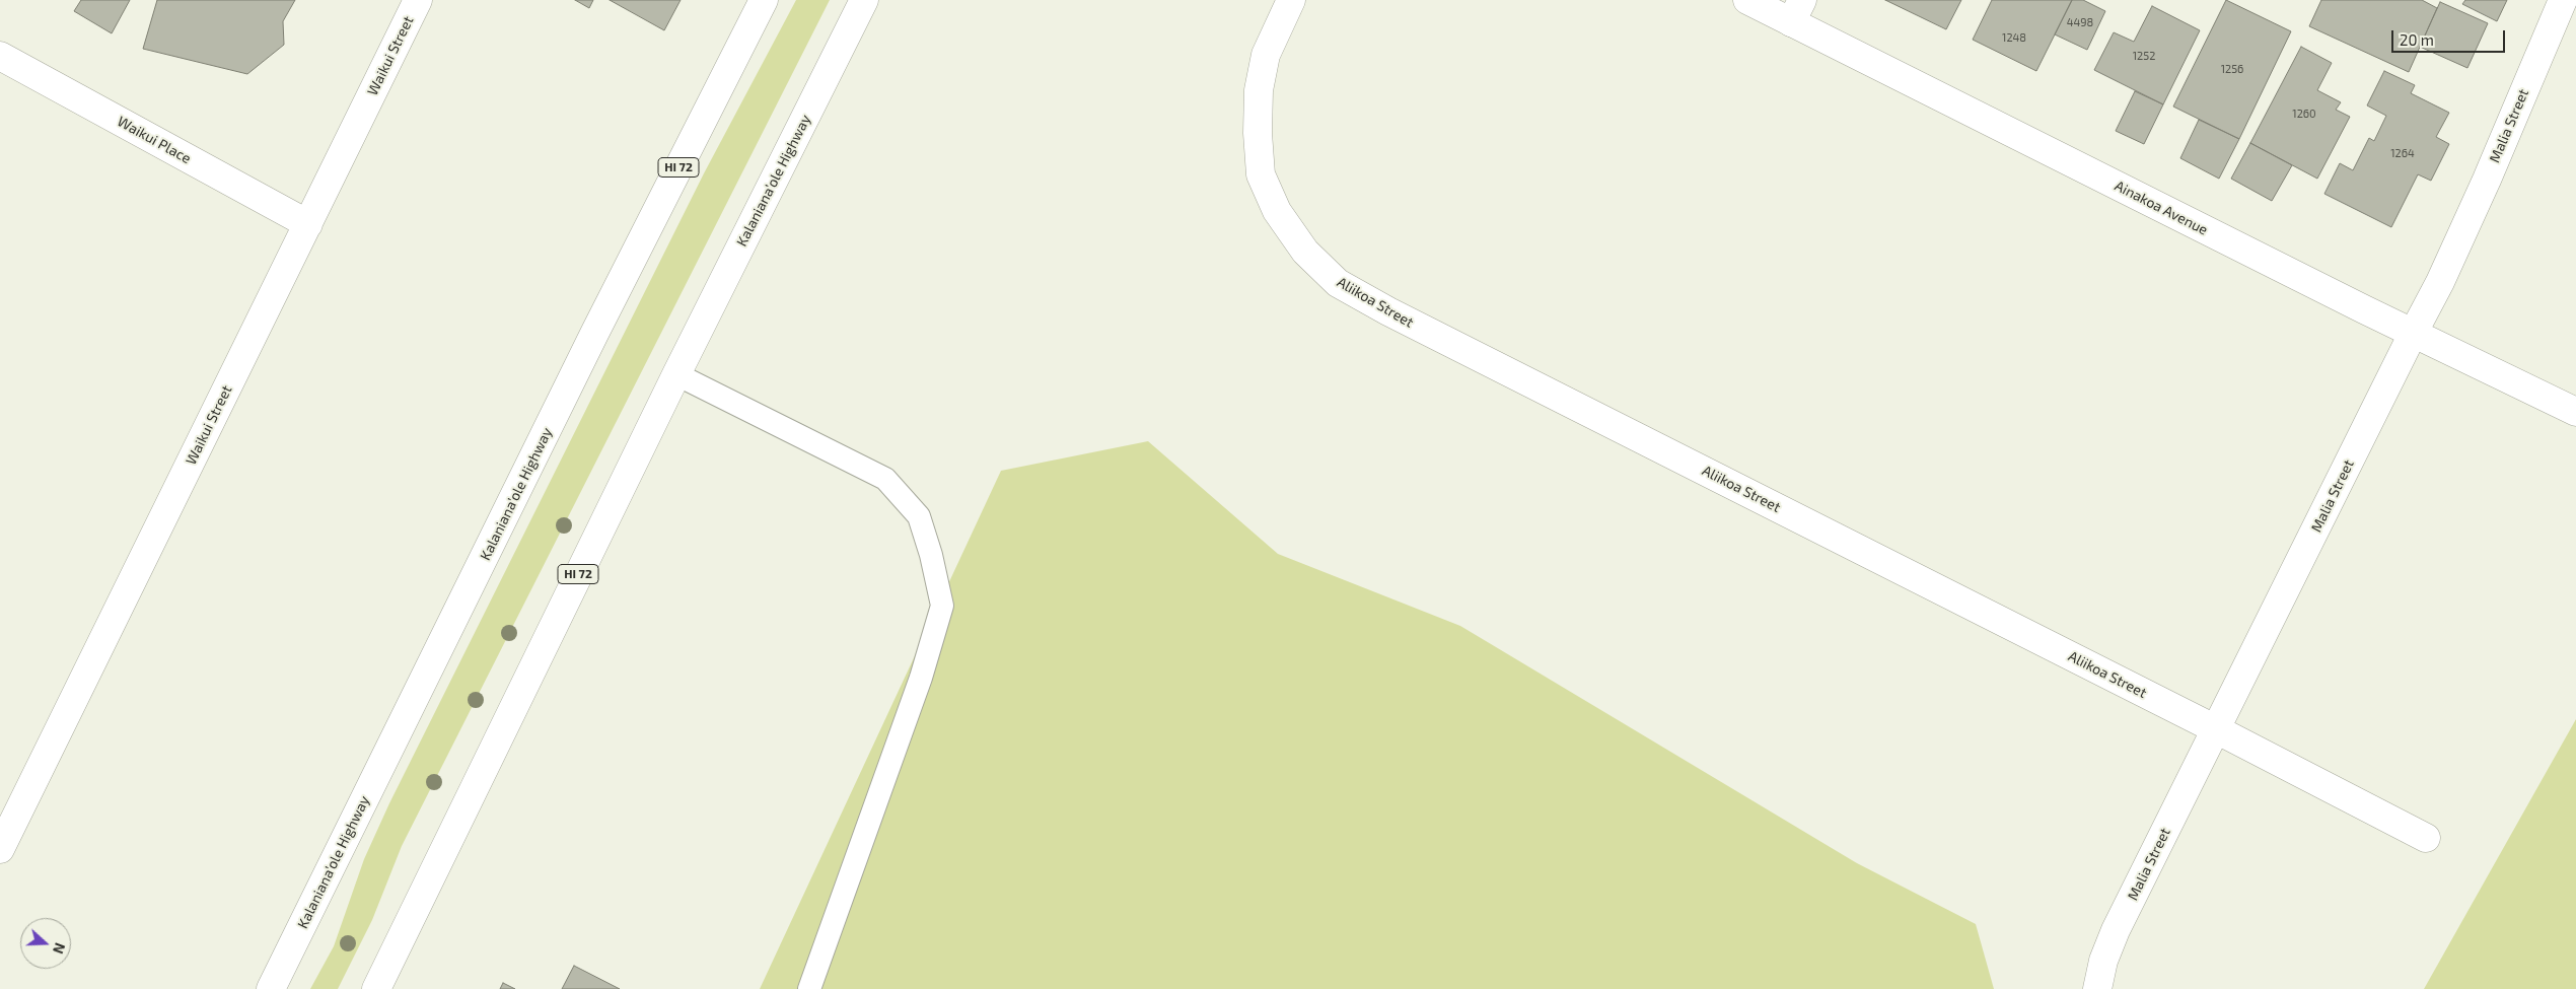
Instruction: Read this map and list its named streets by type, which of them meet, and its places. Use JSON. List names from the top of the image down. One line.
{"streets":{"main road":["Waikui Street","Malia Street","Waikui Place","HI 72","Kalaniana’ole Highway","Ainakoa Avenue","Aliikoa Street"]},"crossings":[["Waikui Street","Waikui Place"],["Malia Street","Ainakoa Avenue"],["Malia Street","Aliikoa Street"]],"house_numbers":["4498","1248","1252","1256","1260","1264"],"scale_bar":"20 m","north":"right"}
